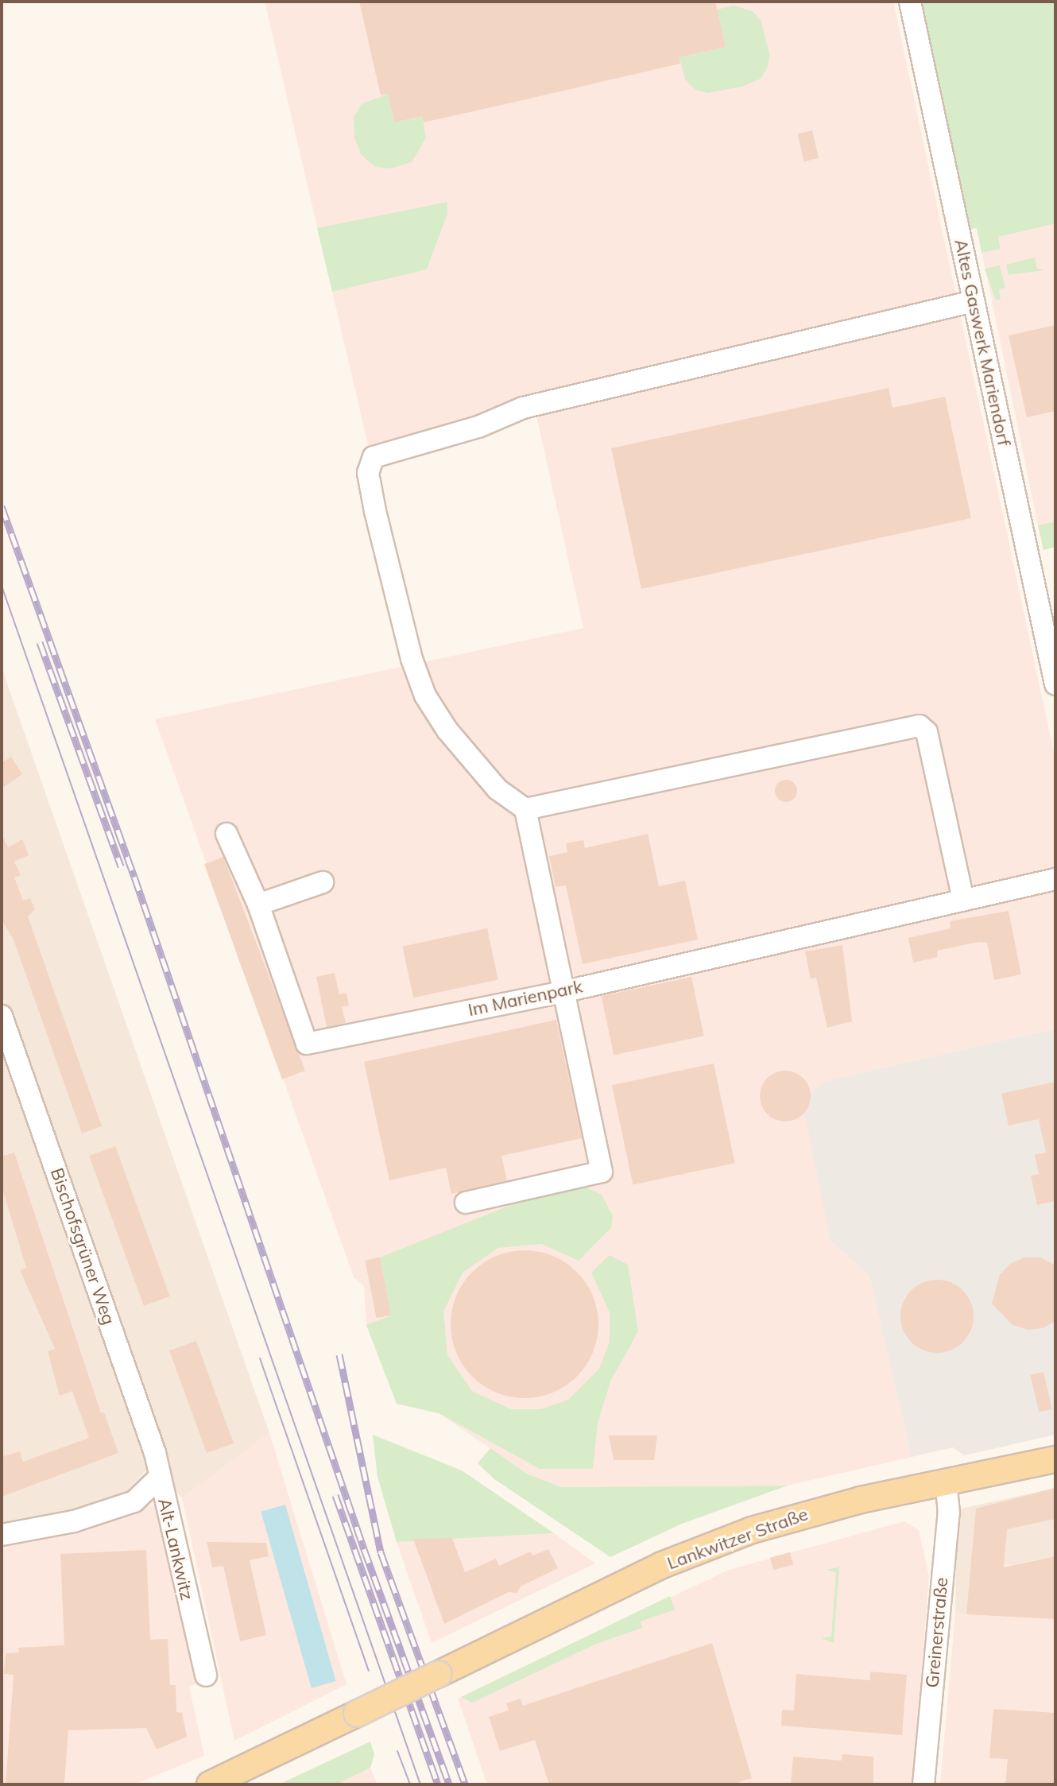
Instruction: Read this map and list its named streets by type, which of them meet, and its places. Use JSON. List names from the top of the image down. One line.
{"streets":{"main road":["Lankwitzer Straße"],"street":["Altes Gaswerk Mariendorf","Im Marienpark","Bischofsgrüner Weg","Alt-Lankwitz","Greinerstraße"]},"crossings":[["Bischofsgrüner Weg","Alt-Lankwitz"],["Lankwitzer Straße","Greinerstraße"]]}
